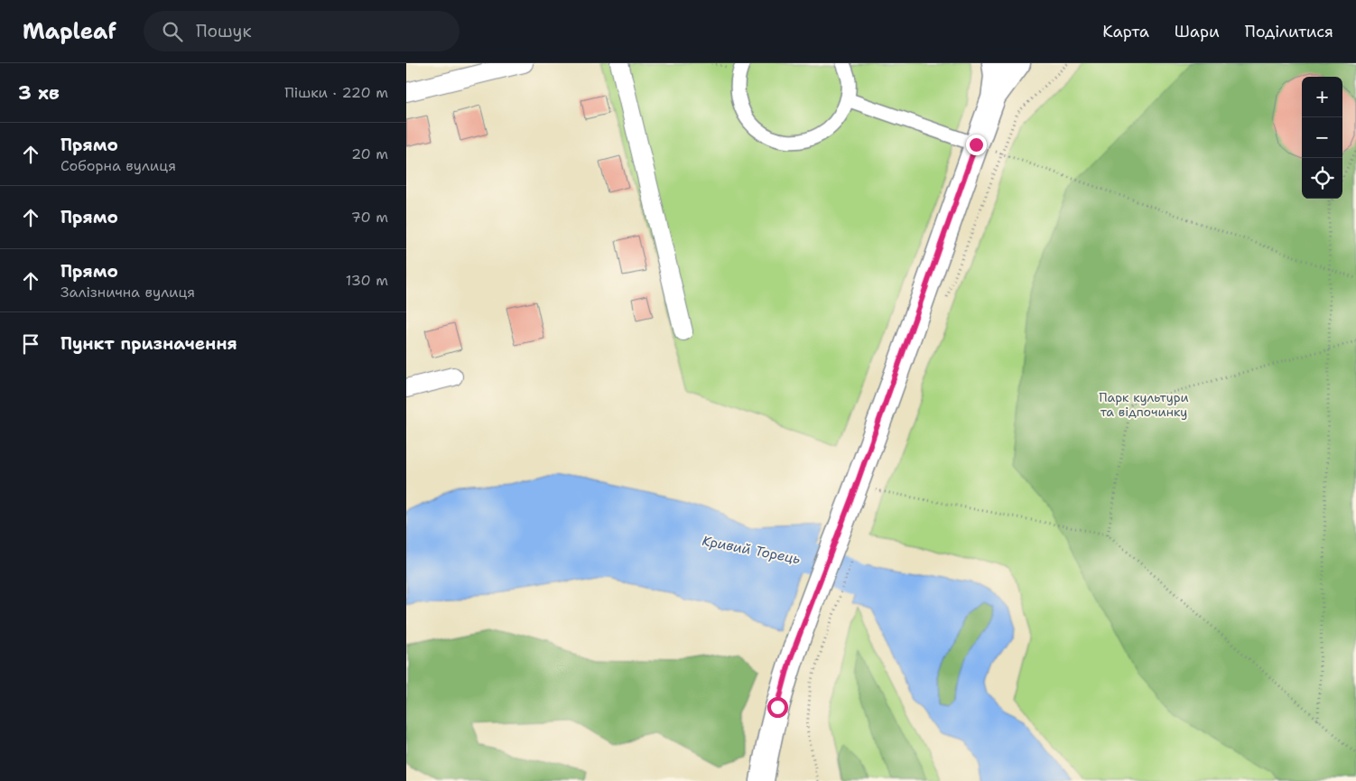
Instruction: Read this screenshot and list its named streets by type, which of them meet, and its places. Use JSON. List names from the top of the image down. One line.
{"water":["Кривий Торець"],"parks":["Парк культури та відпочинку"],"page":{"header":"Mapleaf","search":"Пошук","nav":["Карта","Шари","Поділитися"],"heading":["3 хв","Пішки · 220 m"],"map_buttons":["+","−"],"list":[["Прямо","Соборна вулиця","20 m"],["Прямо","70 m"],["Прямо","Залізнична вулиця","130 m"],"Пункт призначення"]}}
